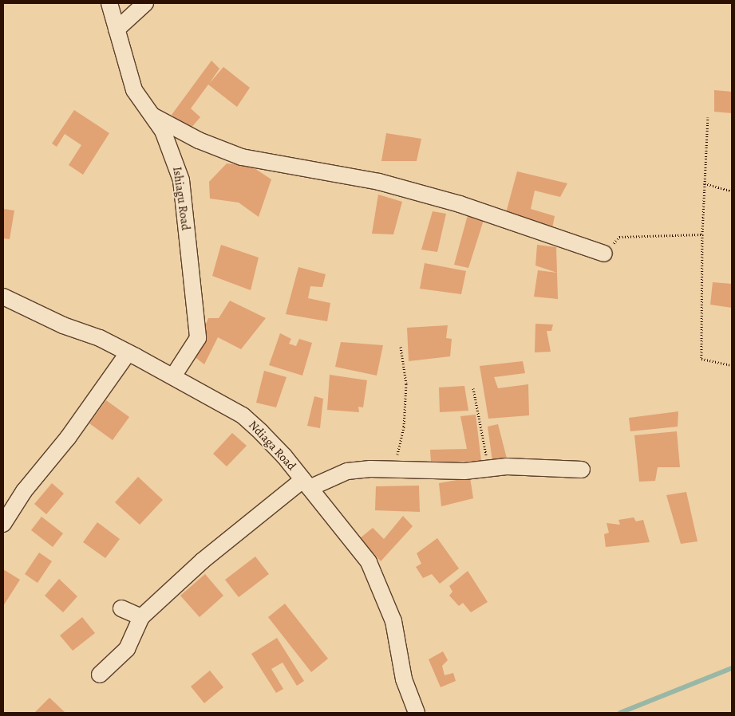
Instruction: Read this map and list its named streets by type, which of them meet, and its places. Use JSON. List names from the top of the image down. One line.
{"streets":{"street":["Ishiagu Road","Ndiaga Road"]},"crossings":[["Ishiagu Road","Ndiaga Road"]]}
